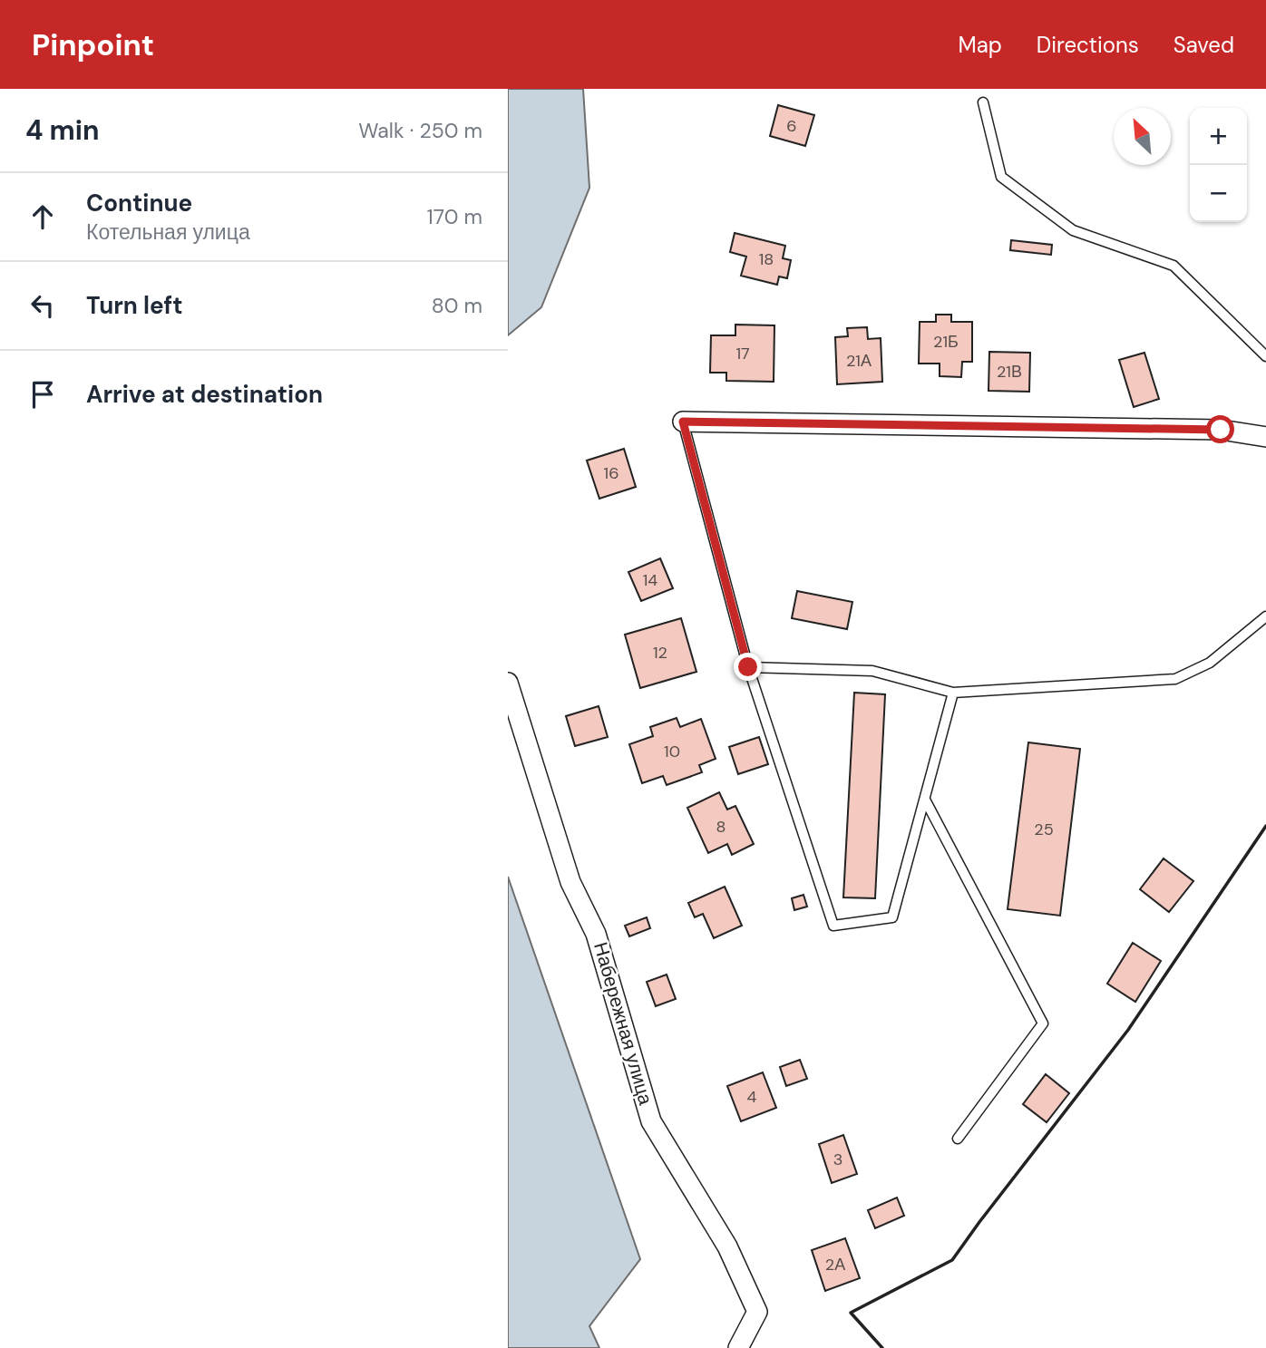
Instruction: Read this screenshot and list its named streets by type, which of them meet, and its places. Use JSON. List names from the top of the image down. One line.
{"streets":{"street":["Набережная улица"]},"house_numbers":["6","18","21Б","17","21А","21В","16","14","12","10","8","25","4","3","2А"],"north":"top left","page":{"header":"Pinpoint","nav":["Map","Directions","Saved"],"heading":["4 min","Walk · 250 m"],"map_buttons":["+","−"],"list":[["Continue","Котельная улица","170 m"],["Turn left","80 m"],"Arrive at destination"]}}
